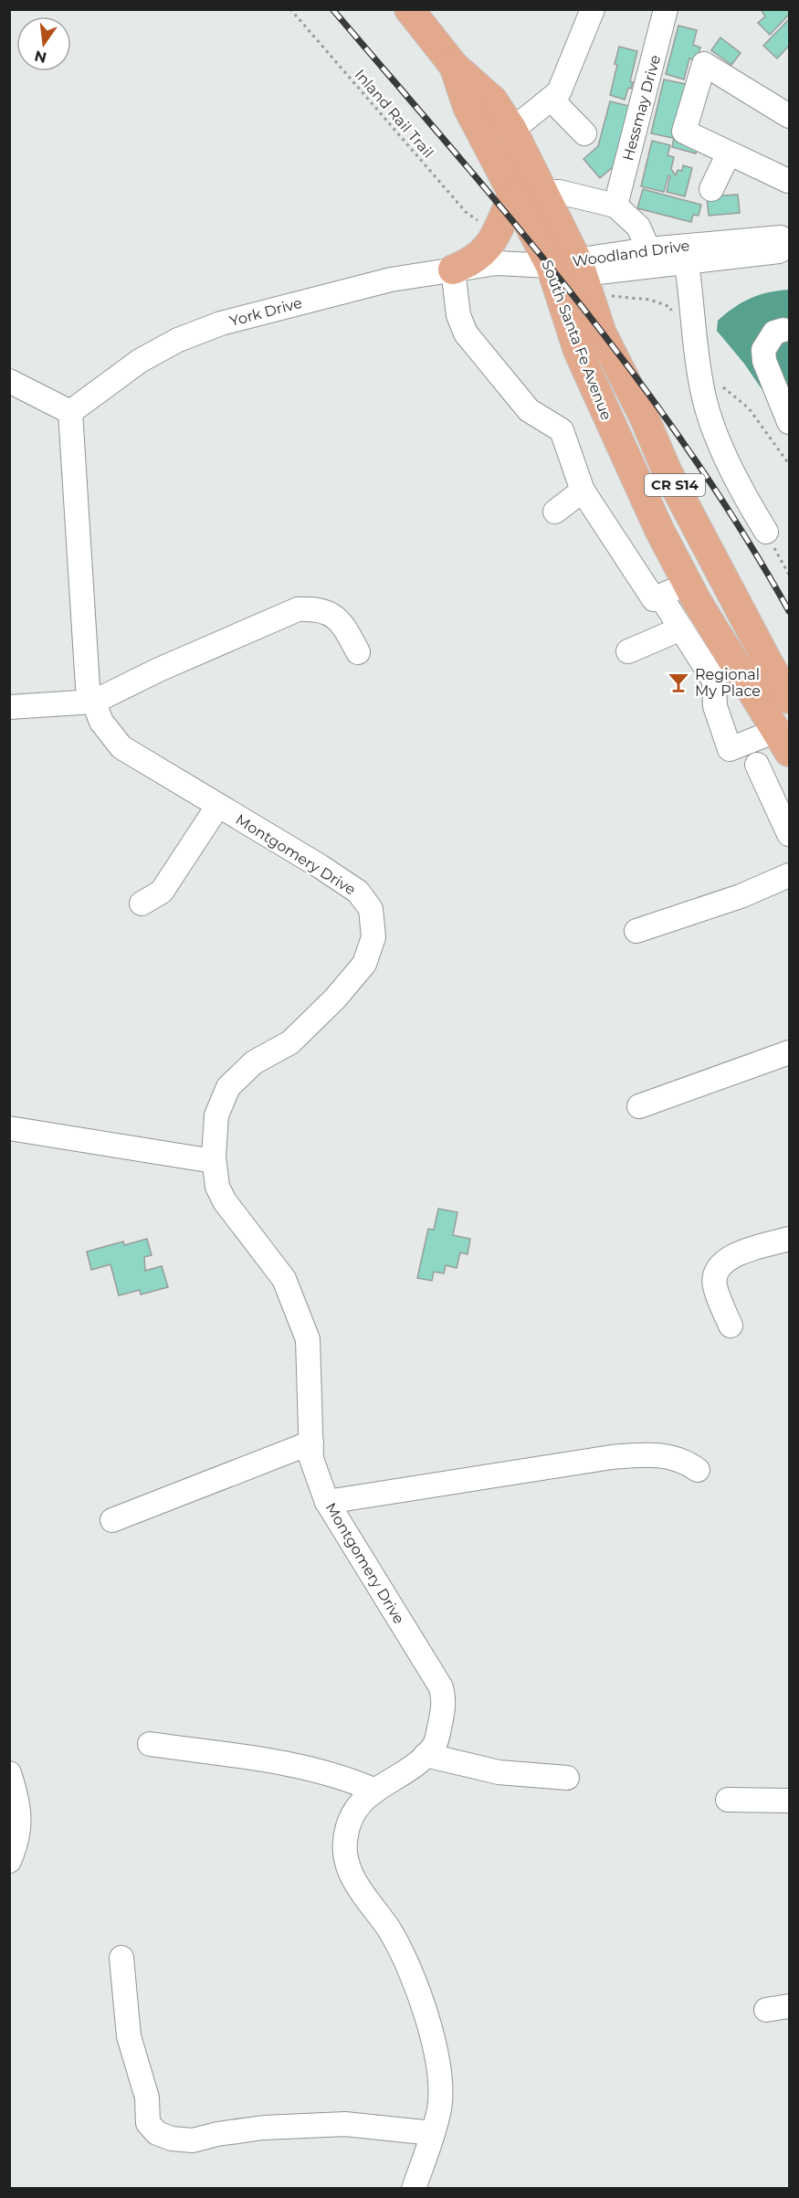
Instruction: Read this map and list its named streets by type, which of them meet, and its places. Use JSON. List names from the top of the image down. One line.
{"streets":{"main road":["South Santa Fe Avenue","CR S14"],"street":["Hessmay Drive","Woodland Drive","York Drive","Montgomery Drive"],"path":["Inland Rail Trail"]},"crossings":[["Woodland Drive","York Drive"],["Woodland Drive","South Santa Fe Avenue"],["York Drive","South Santa Fe Avenue"],["York Drive","Montgomery Drive"]],"places":{"bar":["Regional My Place"]},"north":"bottom"}
